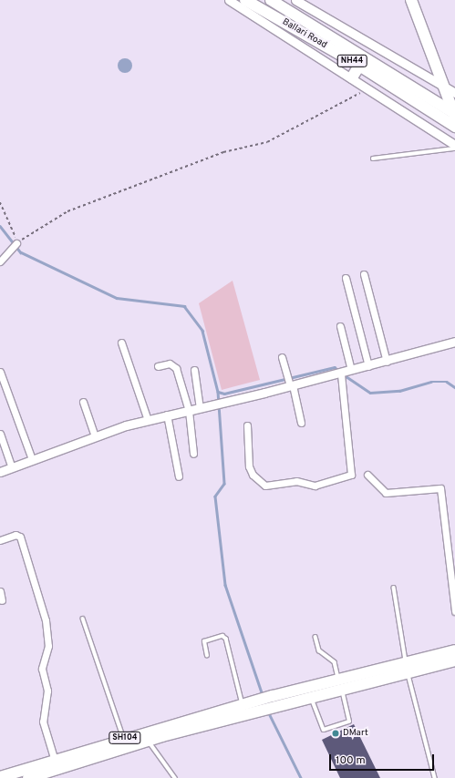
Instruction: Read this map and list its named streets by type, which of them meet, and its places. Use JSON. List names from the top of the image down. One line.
{"streets":{"main road":["Ballari Road","NH44","SH104"]},"places":["DMart"],"scale_bar":"100 m"}
